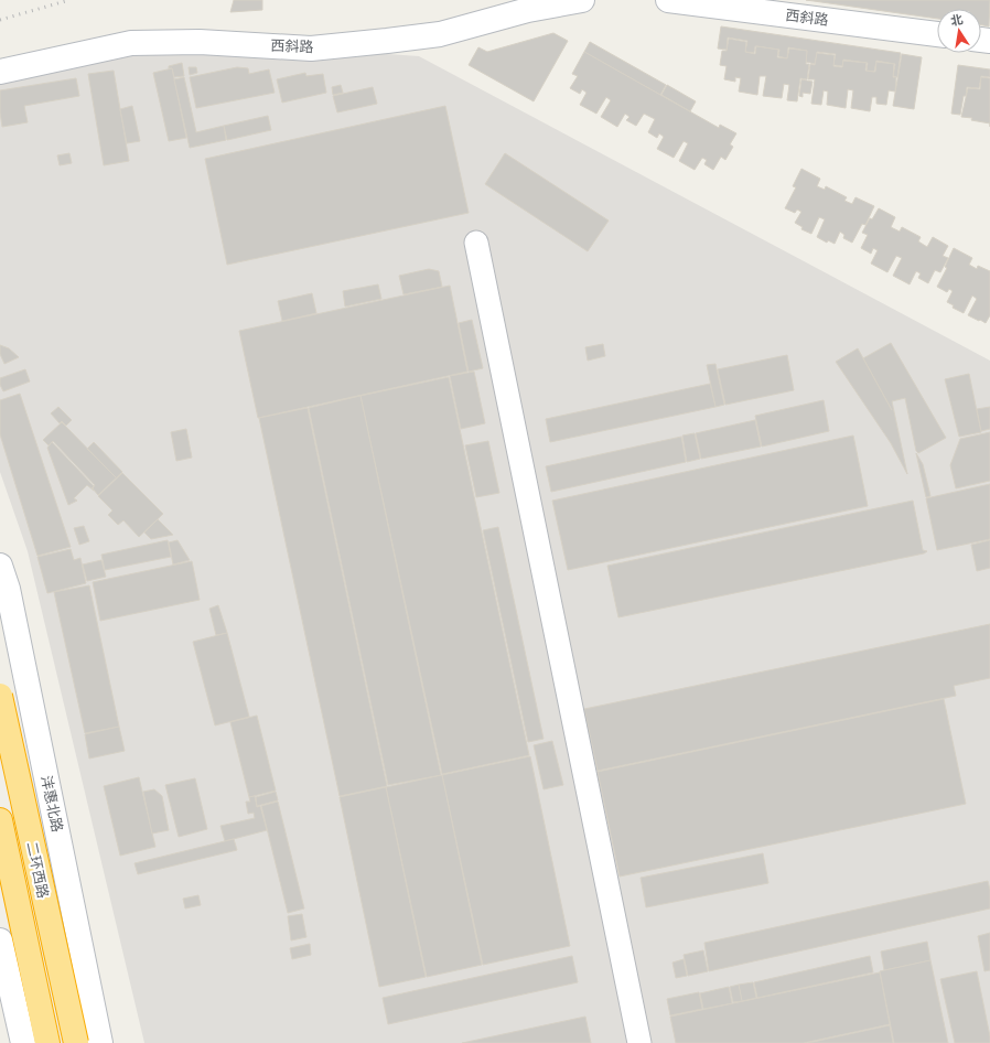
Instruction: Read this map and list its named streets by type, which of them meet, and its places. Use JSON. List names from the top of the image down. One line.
{"streets":{"highway":["二环西路"],"street":["西斜路","沣惠北路"]},"north":"top"}
